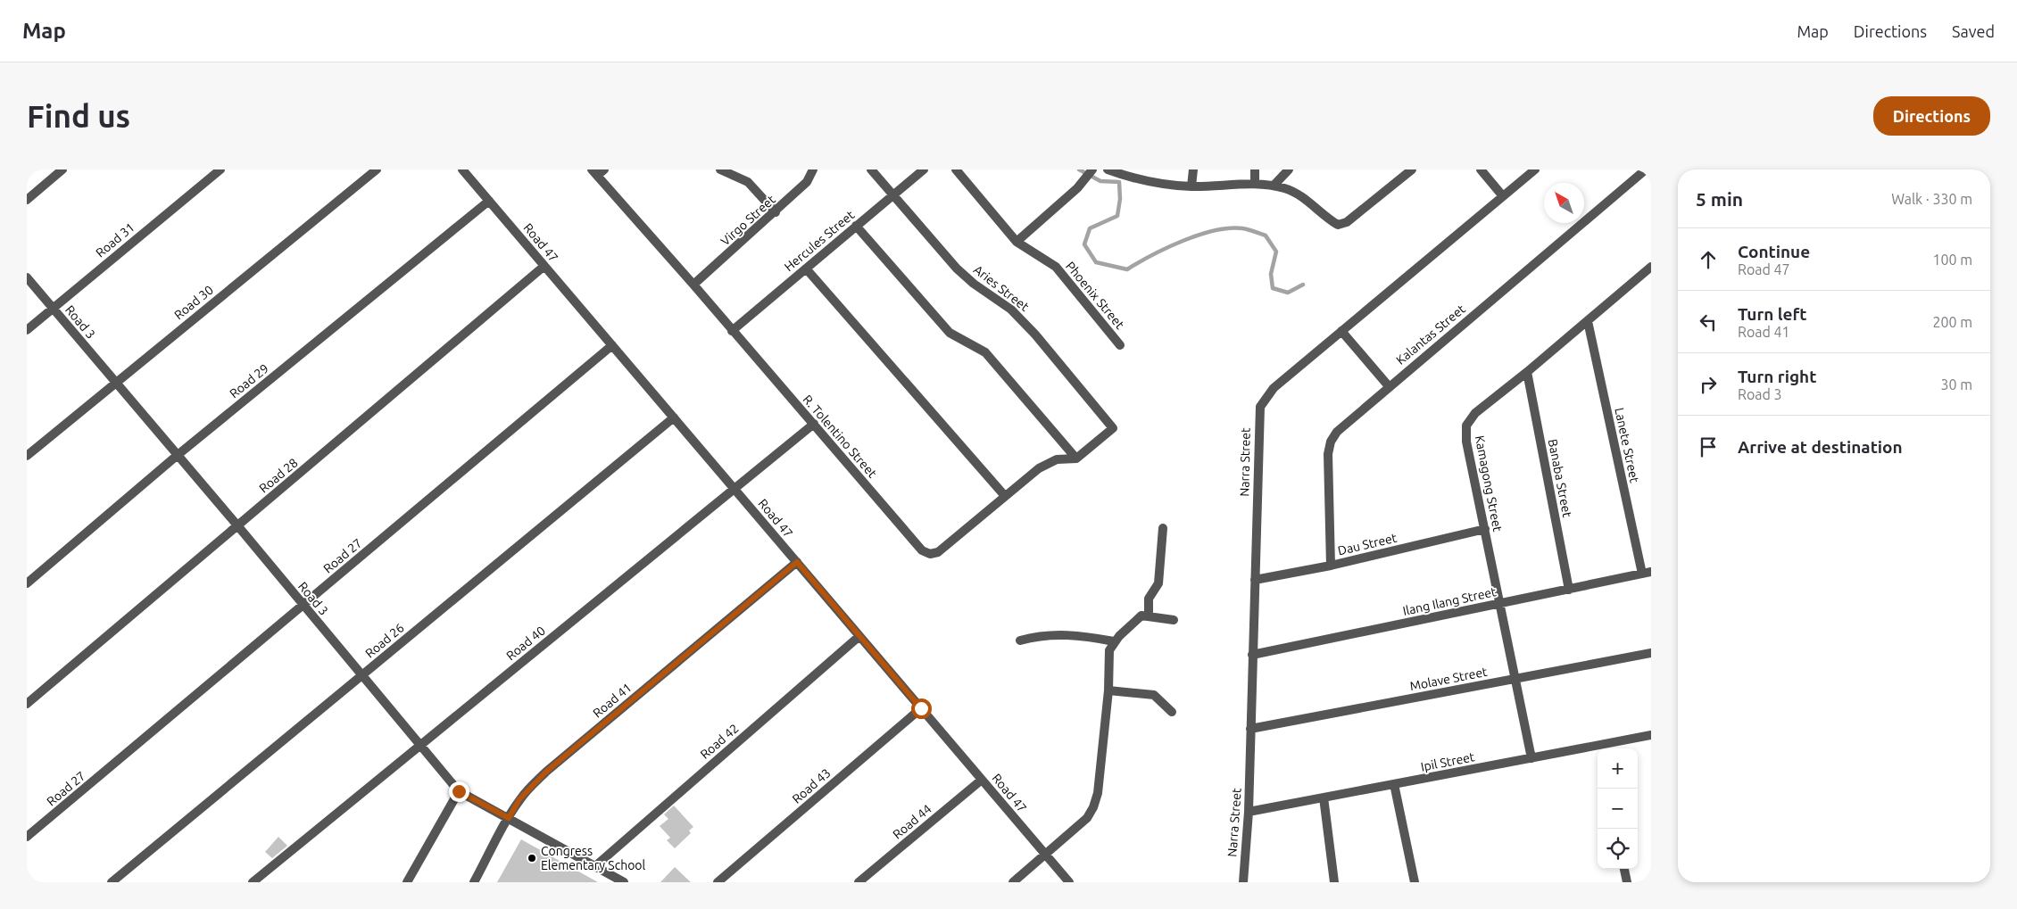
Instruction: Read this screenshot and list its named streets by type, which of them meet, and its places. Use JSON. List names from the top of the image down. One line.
{"streets":{"street":["Virgo Street","Road 31","Hercules Street","Road 47","Aries Street","Phoenix Street","Road 30","Road 3","Kalantas Street","Road 29","R. Tolentino Street","Lanete Street","Narra Street","Road 28","Banaba Street","Kamagong Street","Dau Street","Road 27","Ilang Ilang Street","Road 26","Road 40","Molave Street","Road 41","Road 42","Ipil Street","Road 43","Road 44"]},"crossings":[["Road 31","Road 3"],["Hercules Street","Aries Street"],["Hercules Street","R. Tolentino Street"],["Road 47","Road 29"],["Road 47","Road 28"],["Road 47","Road 27"],["Road 47","Road 26"],["Road 47","Road 40"],["Road 47","Road 41"],["Road 47","Road 42"],["Road 47","Road 43"],["Road 47","Road 44"],["Road 30","Road 3"],["Road 3","Road 29"],["Road 3","Road 28"],["Road 3","Road 27"],["Road 3","Road 26"],["Road 3","Road 40"],["Road 3","Road 41"],["Road 3","Road 42"],["Kalantas Street","Dau Street"],["R. Tolentino Street","Road 40"],["Lanete Street","Kamagong Street"],["Lanete Street","Ilang Ilang Street"],["Narra Street","Dau Street"],["Narra Street","Ilang Ilang Street"],["Narra Street","Molave Street"],["Narra Street","Ipil Street"],["Banaba Street","Kamagong Street"],["Banaba Street","Ilang Ilang Street"],["Kamagong Street","Dau Street"],["Kamagong Street","Ilang Ilang Street"],["Kamagong Street","Molave Street"],["Kamagong Street","Ipil Street"]],"places":["Congress Elementary School"],"north":"top left","page":{"header":"Map","nav":["Map","Directions","Saved"],"buttons":"Directions","title":"Find us","heading":["5 min","Walk · 330 m"],"list":[["Continue","Road 47","100 m"],["Turn left","Road 41","200 m"],["Turn right","Road 3","30 m"],"Arrive at destination"],"map_buttons":["+","−"]}}
